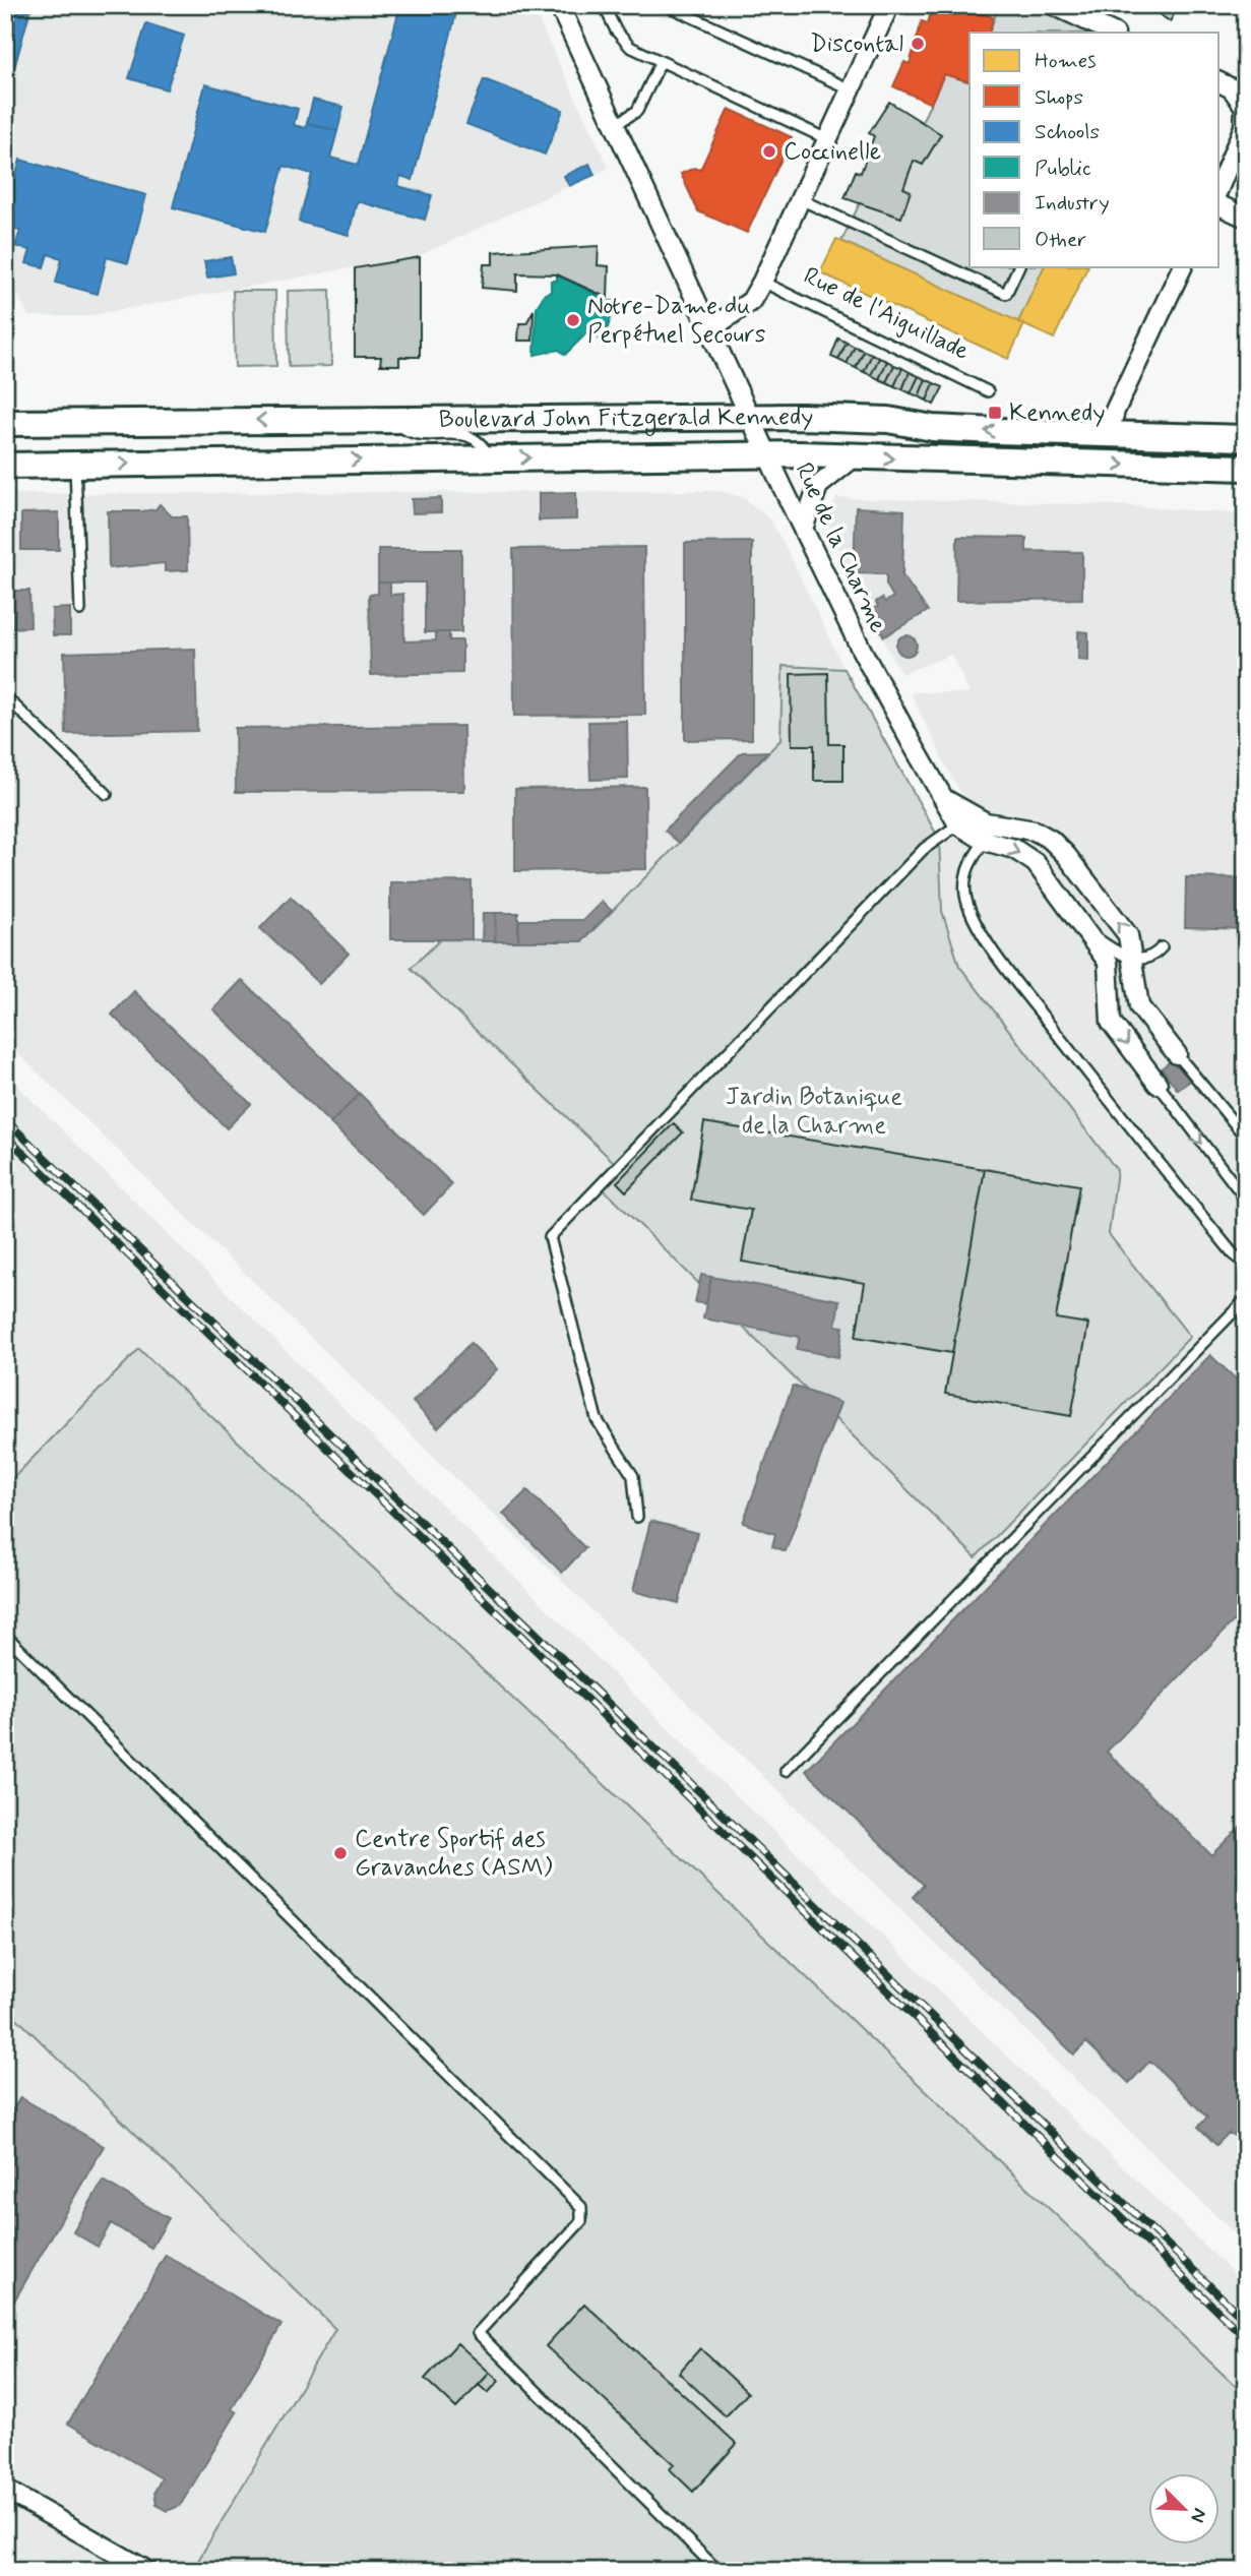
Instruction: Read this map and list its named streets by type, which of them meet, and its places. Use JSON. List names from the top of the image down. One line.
{"streets":{"main road":["Boulevard John Fitzgerald Kennedy"],"street":["Rue de l'Aiguillade","Rue de la Charme"]},"crossings":[["Rue de l'Aiguillade","Rue de la Charme"],["Boulevard John Fitzgerald Kennedy","Rue de la Charme"]],"parks":["Jardin Botanique de la Charme"],"places":{"other":["Discontal","Coccinelle","Notre-Dame du Perpétuel Secours","Centre Sportif des Gravanches (ASM)"],"transit":["Kennedy"]},"legend":["Homes","Shops","Schools","Public","Industry","Other"],"north":"bottom right"}
